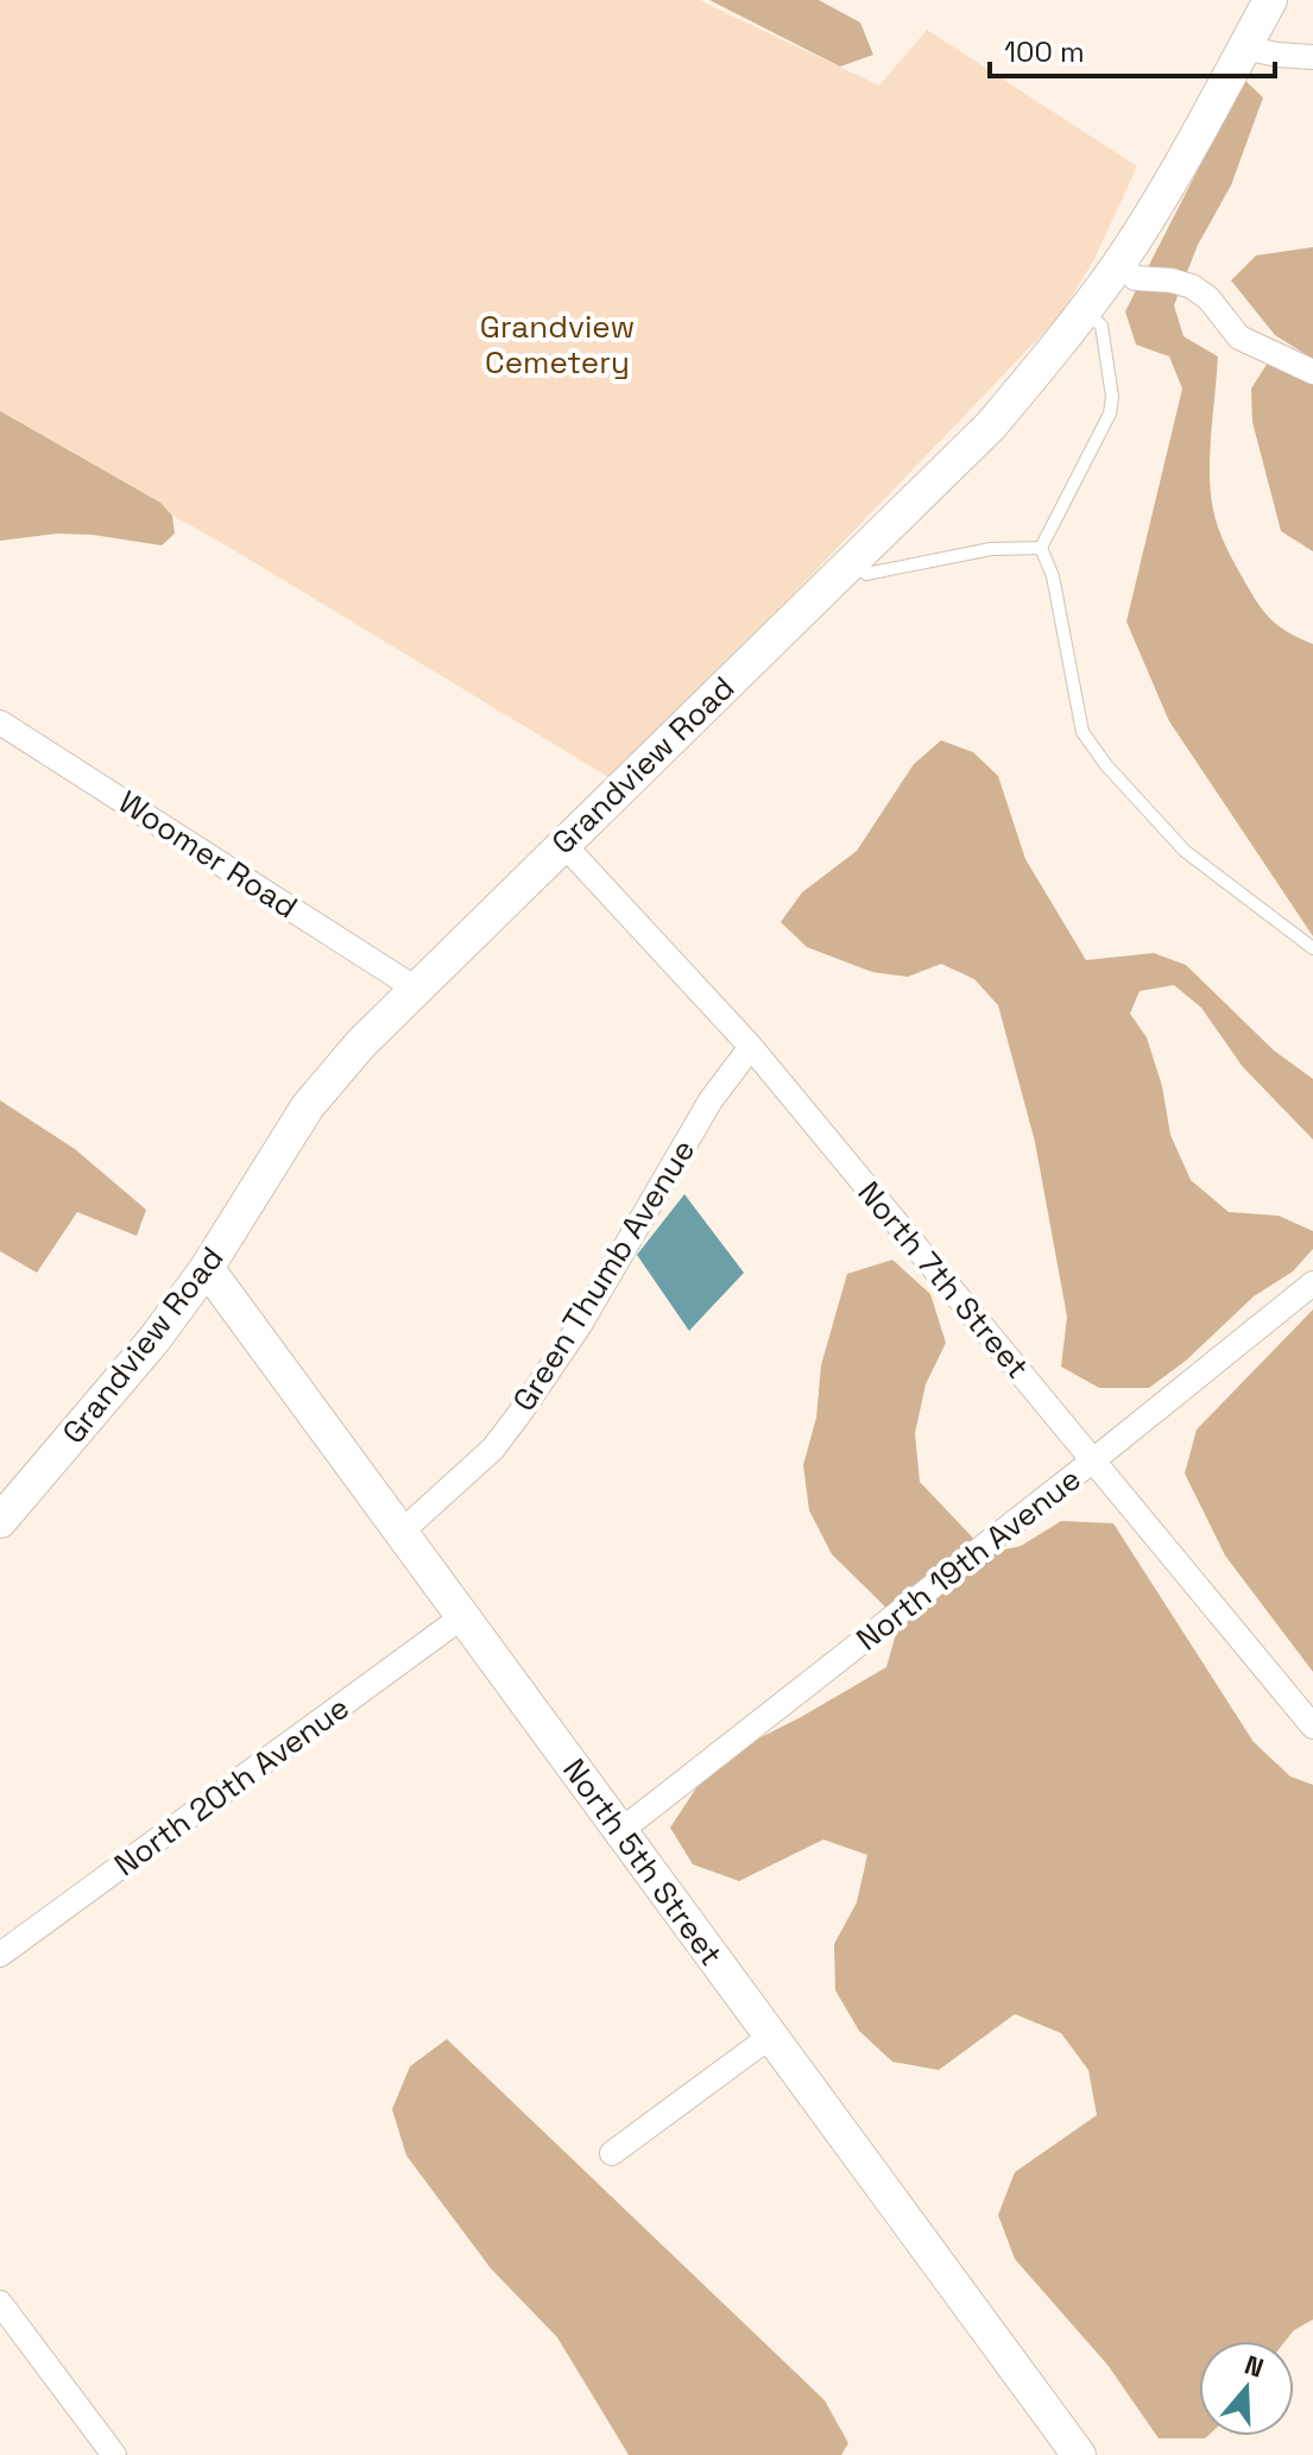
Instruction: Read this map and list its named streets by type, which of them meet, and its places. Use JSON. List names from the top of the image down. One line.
{"streets":{"main road":["Grandview Road","North 5th Street"],"street":["Woomer Road","Green Thumb Avenue","North 7th Street","North 19th Avenue","North 20th Avenue"]},"crossings":[["Grandview Road","Woomer Road"],["Grandview Road","North 7th Street"],["Grandview Road","North 5th Street"],["Green Thumb Avenue","North 7th Street"],["Green Thumb Avenue","North 5th Street"],["North 7th Street","North 19th Avenue"],["North 19th Avenue","North 5th Street"],["North 20th Avenue","North 5th Street"]],"parks":["Grandview Cemetery"],"scale_bar":"100 m","north":"top"}
